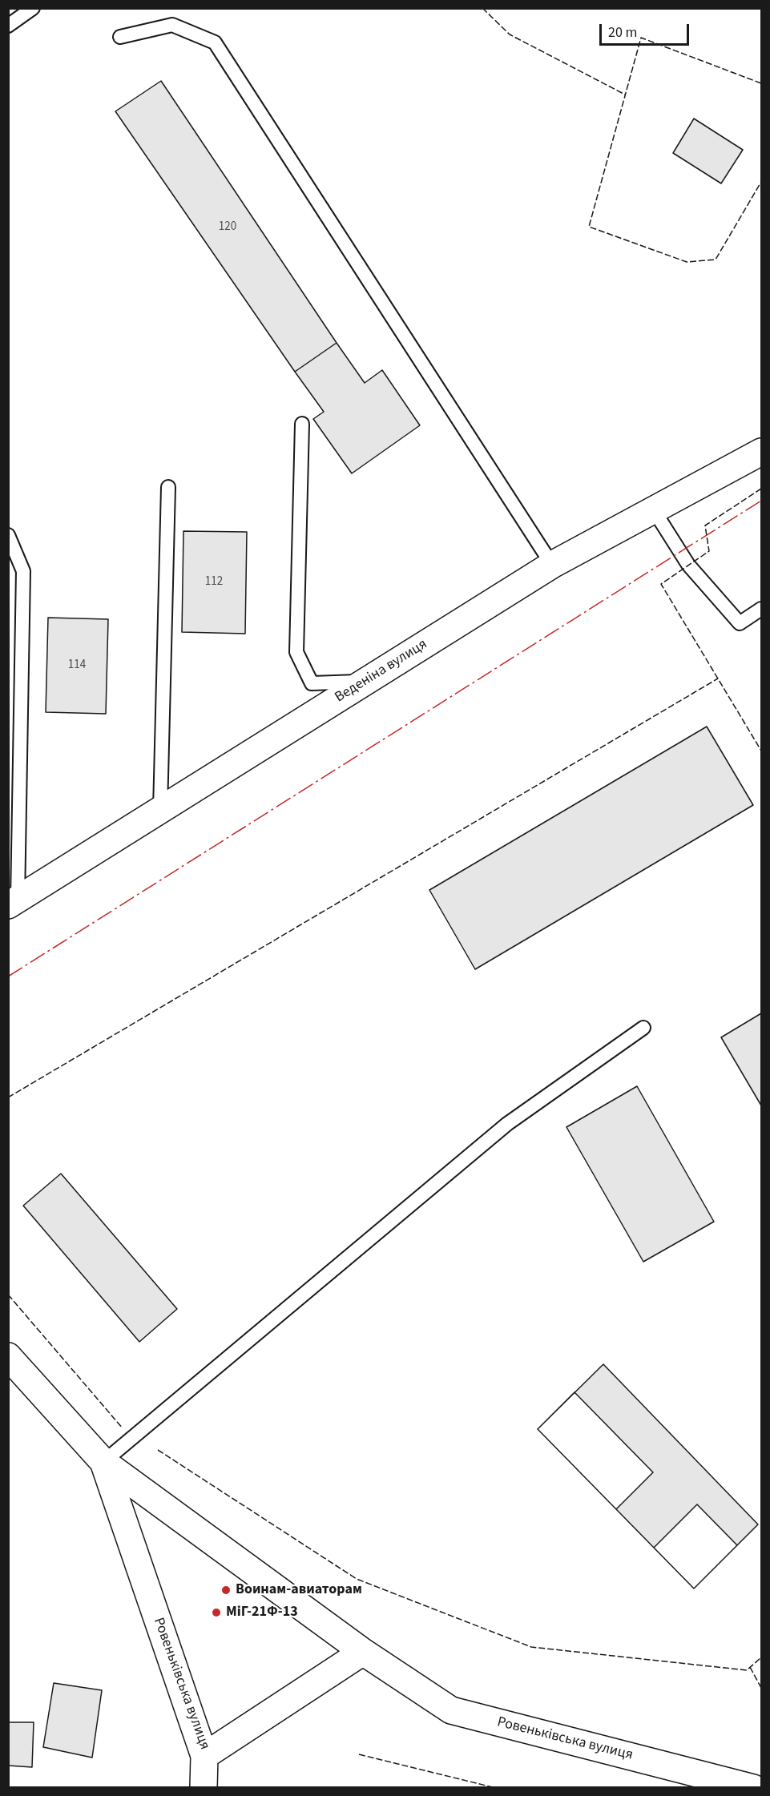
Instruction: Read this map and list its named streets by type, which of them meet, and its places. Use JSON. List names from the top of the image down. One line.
{"streets":{"street":["Веденіна вулиця","Ровеньківська вулиця"]},"places":["Воинам-авиаторам","МіГ-21Ф-13"],"house_numbers":["120","112","114"],"scale_bar":"20 m"}
